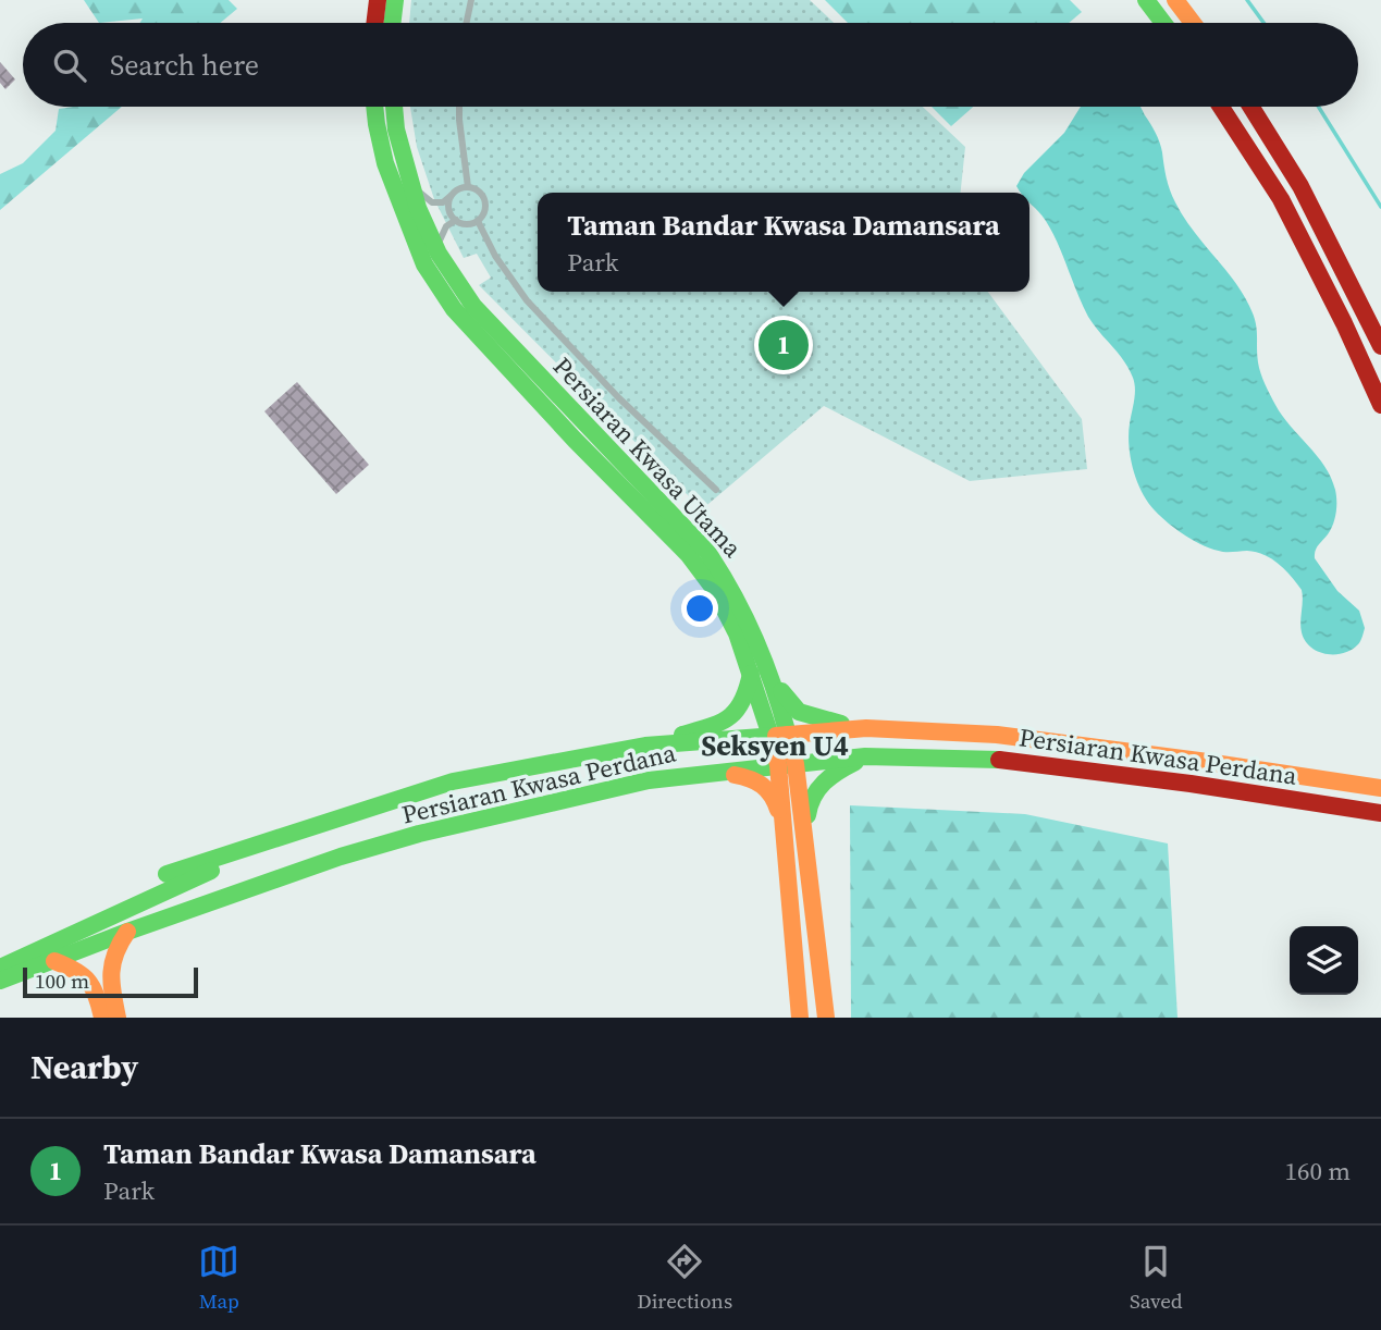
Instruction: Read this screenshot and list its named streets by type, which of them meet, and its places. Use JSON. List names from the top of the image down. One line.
{"streets":{"main road":["Persiaran Kwasa Utama","Persiaran Kwasa Perdana"]},"crossings":[["Persiaran Kwasa Utama","Persiaran Kwasa Perdana"]],"districts":["Seksyen U4"],"scale_bar":"100 m","page":{"search":"Search here","popup":["Taman Bandar Kwasa Damansara","Park"],"pins":"1","scale":"100 m","heading":"Nearby","list":[{"mark":"1","name":"Taman Bandar Kwasa Damansara","note":"Park","value":"160 m"}],"nav":["Map","Directions","Saved"]}}
